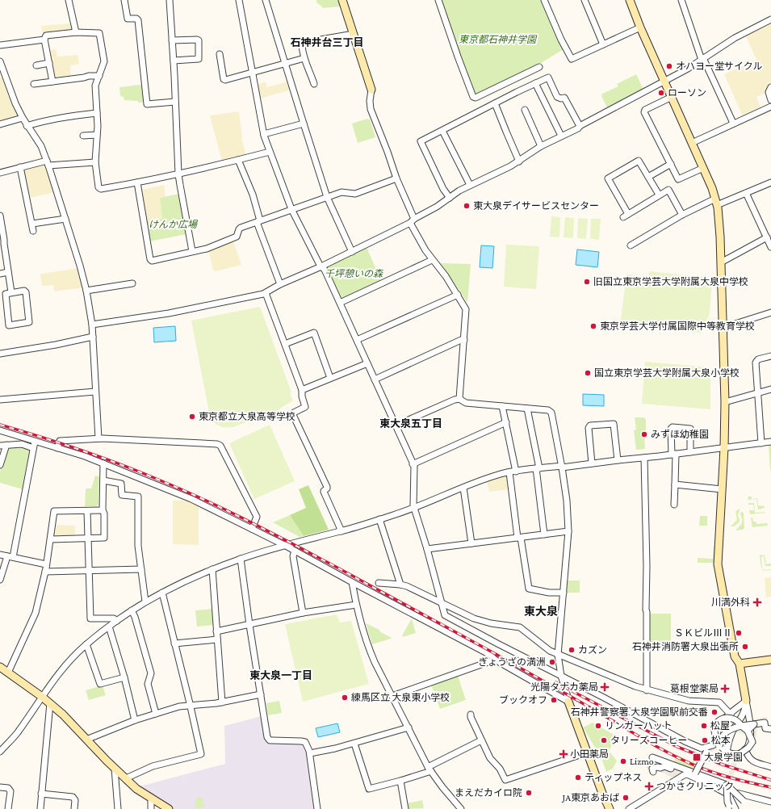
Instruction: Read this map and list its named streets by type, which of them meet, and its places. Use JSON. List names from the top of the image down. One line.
{"districts":["石神井台三丁目","東大泉五丁目","東大泉","東大泉一丁目"],"parks":["東京都石神井学園","けんか広場","千坪憩いの森"],"places":{"other":["オハヨー堂サイクル","ローソン","東大泉デイサービスセンター","旧国立東京学芸大学附属大泉中学校","東京学芸大学付属国際中等教育学校","国立東京学芸大学附属大泉小学校","東京都立大泉高等学校","みずほ幼稚園","ＳＫビルⅢⅡ","石神井消防署大泉出張所","カズン","ぎょうざの満洲","練馬区立 大泉東小学校","ブックオフ","石神井警察署 大泉学園駅前交番","リンガーハット","松屋","タリーズコーヒー","松本","Lizmo","ティップネス","まえだカイロ院","JA東京あおば"],"health":["川満外科","光陽タナカ薬局","葛根堂薬局","小田薬局","つかさクリニック"],"transit":["大泉学園"]}}
